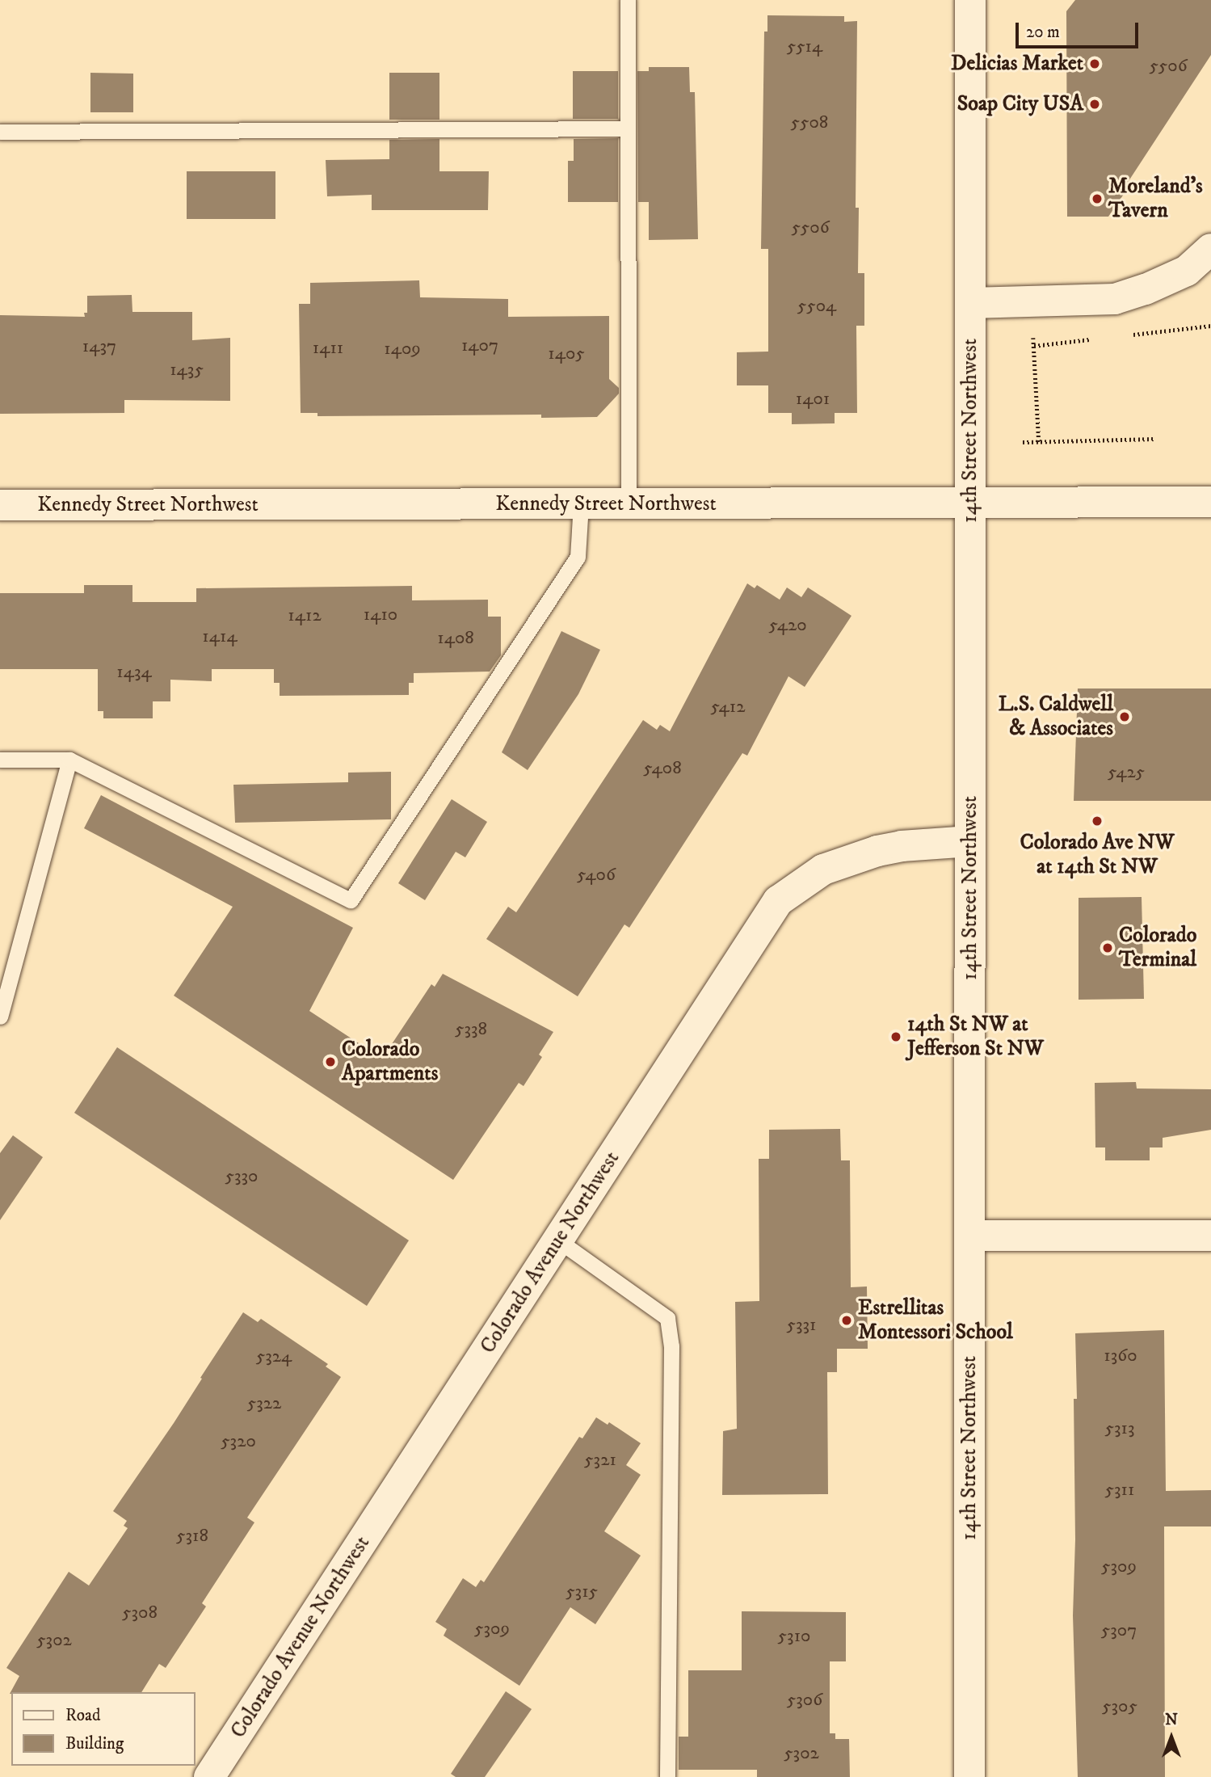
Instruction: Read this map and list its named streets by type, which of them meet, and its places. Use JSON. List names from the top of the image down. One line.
{"streets":{"street":["14th Street Northwest","Kennedy Street Northwest","Colorado Avenue Northwest"]},"crossings":[["14th Street Northwest","Kennedy Street Northwest"],["14th Street Northwest","Colorado Avenue Northwest"]],"places":["Delicias Market","Soap City USA","Moreland's Tavern","L.S. Caldwell & Associates","Colorado Ave NW at 14th St NW","Colorado Terminal","14th St NW at Jefferson St NW","Colorado Apartments","Estrellitas Montessori School"],"house_numbers":["5514","5506","5508","5506","5504","1407","1437","1411","1409","1405","1435","1401","1410","1412","5420","1414","1408","1434","5412","5408","5425","5406","5338","5330","5331","1360","5324","5322","5313","5320","5321","5311","5318","5309","5315","5308","5309","5307","5310","5302","5306","5305","5302"],"legend":["Road","Building"],"scale_bar":"20 m","north":"top"}
